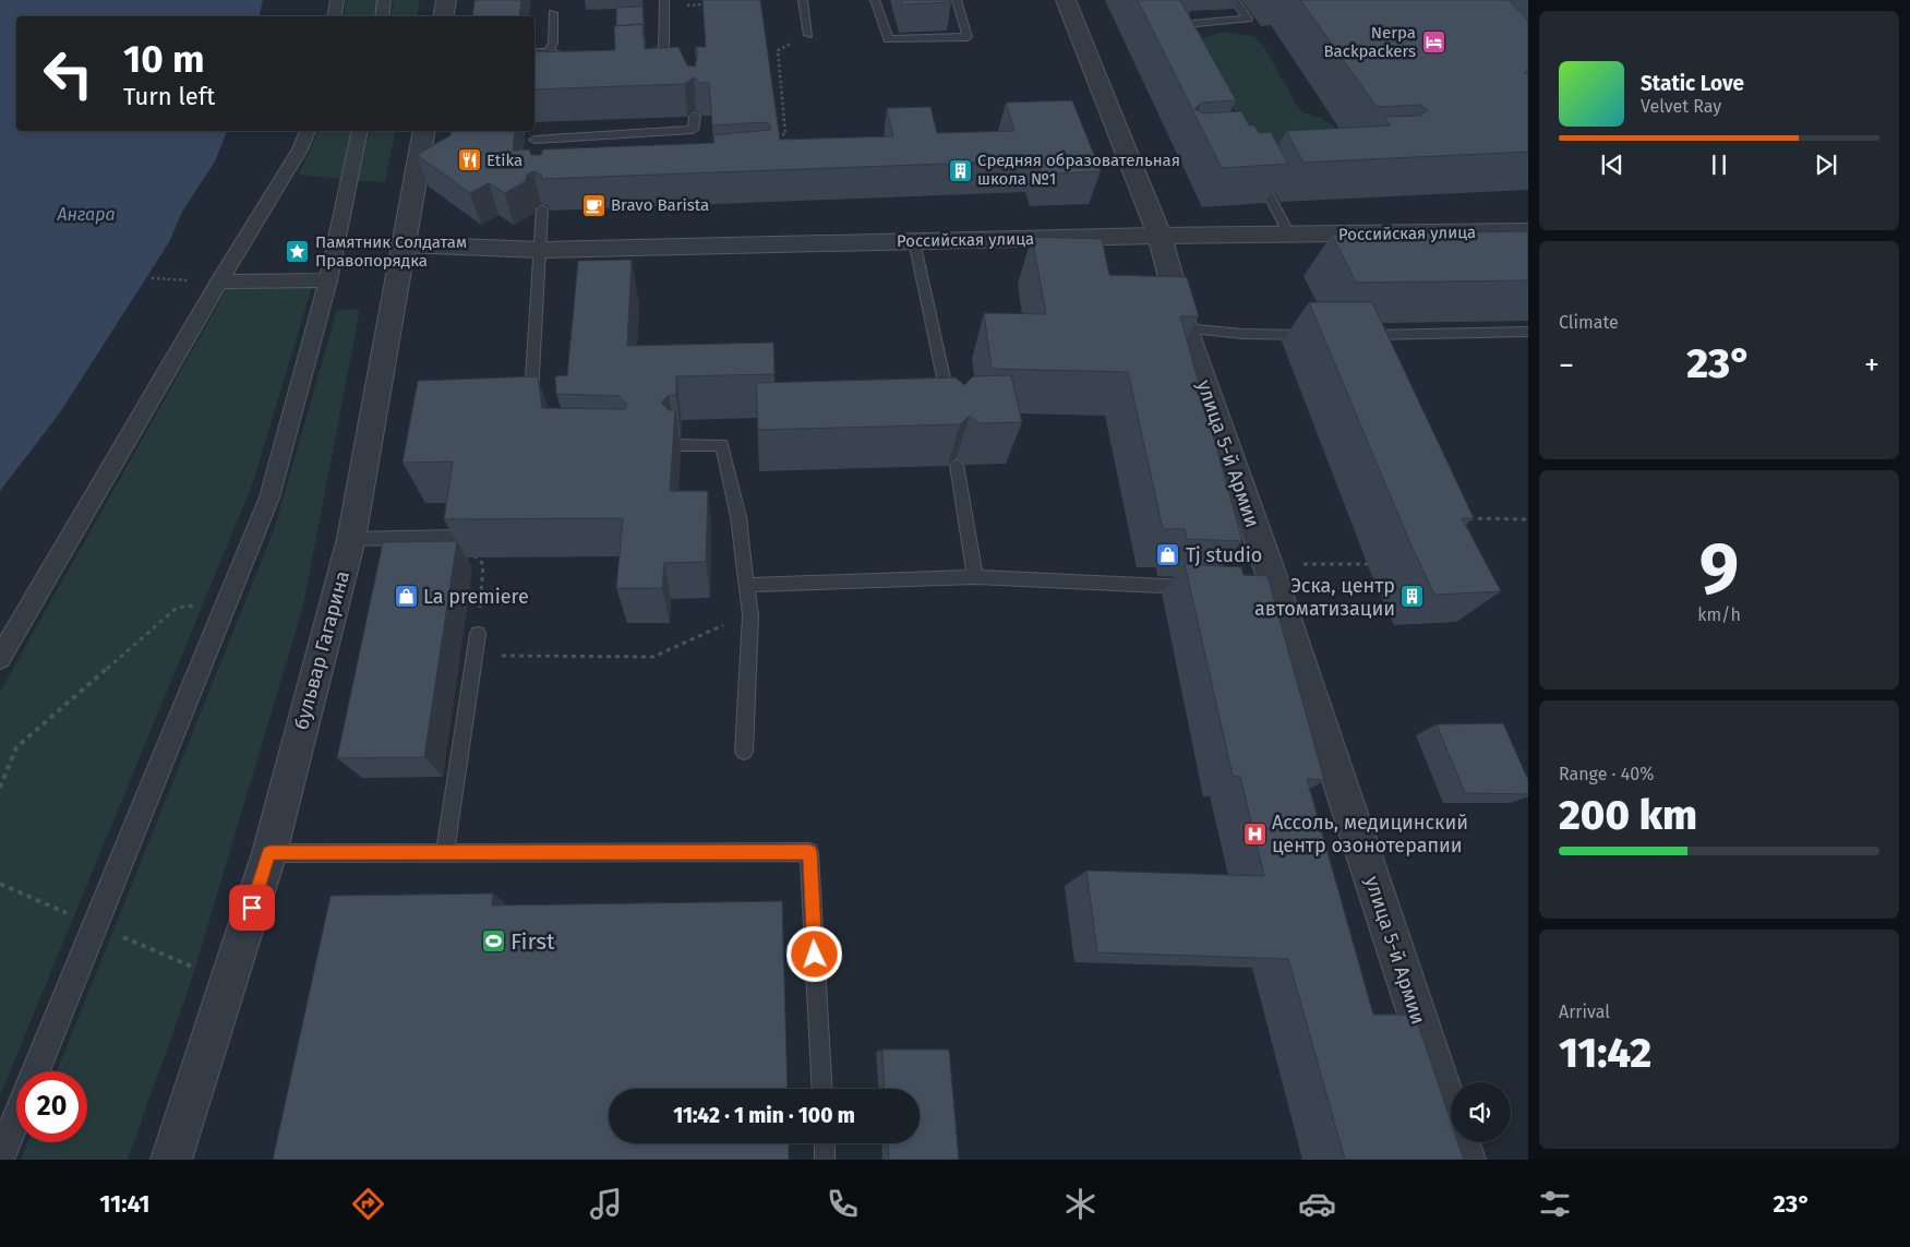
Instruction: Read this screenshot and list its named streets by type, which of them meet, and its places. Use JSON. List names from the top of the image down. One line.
{"streets":{"street":["Российская улица","улица 5-й Армии","бульвар Гагарина"]},"crossings":[["Российская улица","улица 5-й Армии"],["Российская улица","бульвар Гагарина"]],"water":["Ангара"],"places":{"hotel":["Nerpa Backpackers"],"restaurant":["Etika"],"building":["Средняя образовательная школа №1","Эска, центр автоматизации"],"cafe":["Bravo Barista"],"place":["Памятник Солдатам Правопорядка"],"shop":["Tj studio","La premiere"],"hospital":["Ассоль, медицинский центр озонотерапии"],"sports":["First"]},"page":{"turn":["10 m","Turn left"],"song":["Static Love","Velvet Ray"],"tile":["Climate",["9","km/h"],["Range · 40%","200 km"],["Arrival","11:42"]],"heat":["−","23°","+"],"limit":"20","trip":"11:42 · 1 min · 100 m","tabs":["11:41","23°"]}}
